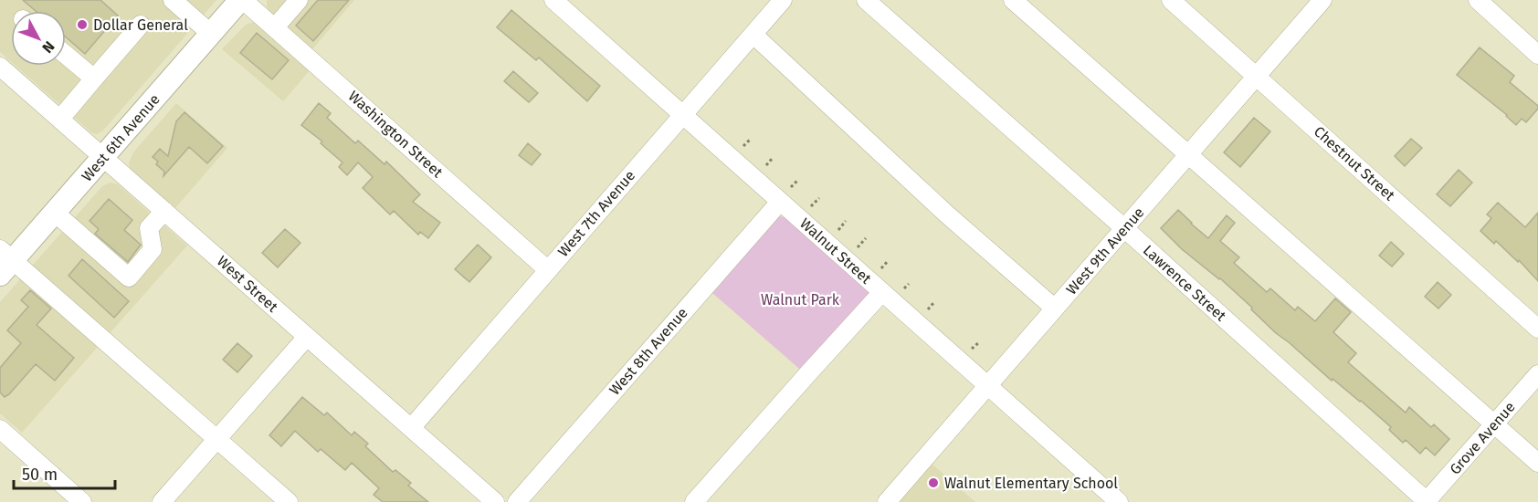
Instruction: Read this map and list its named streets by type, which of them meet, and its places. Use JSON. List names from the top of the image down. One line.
{"streets":{"main road":["West 6th Avenue"],"street":["Washington Street","Chestnut Street","West 7th Avenue","Walnut Street","West 9th Avenue","Lawrence Street","West Street","West 8th Avenue","Grove Avenue"]},"crossings":[["Washington Street","West 6th Avenue"],["Washington Street","West 7th Avenue"],["West 6th Avenue","West Street"],["Chestnut Street","West 9th Avenue"],["West 7th Avenue","Walnut Street"],["West 7th Avenue","West Street"],["Walnut Street","West 9th Avenue"],["Walnut Street","West 8th Avenue"],["West 9th Avenue","Lawrence Street"],["Lawrence Street","Grove Avenue"]],"parks":["Walnut Park"],"places":["Dollar General","Walnut Elementary School"],"scale_bar":"50 m","north":"bottom right"}
